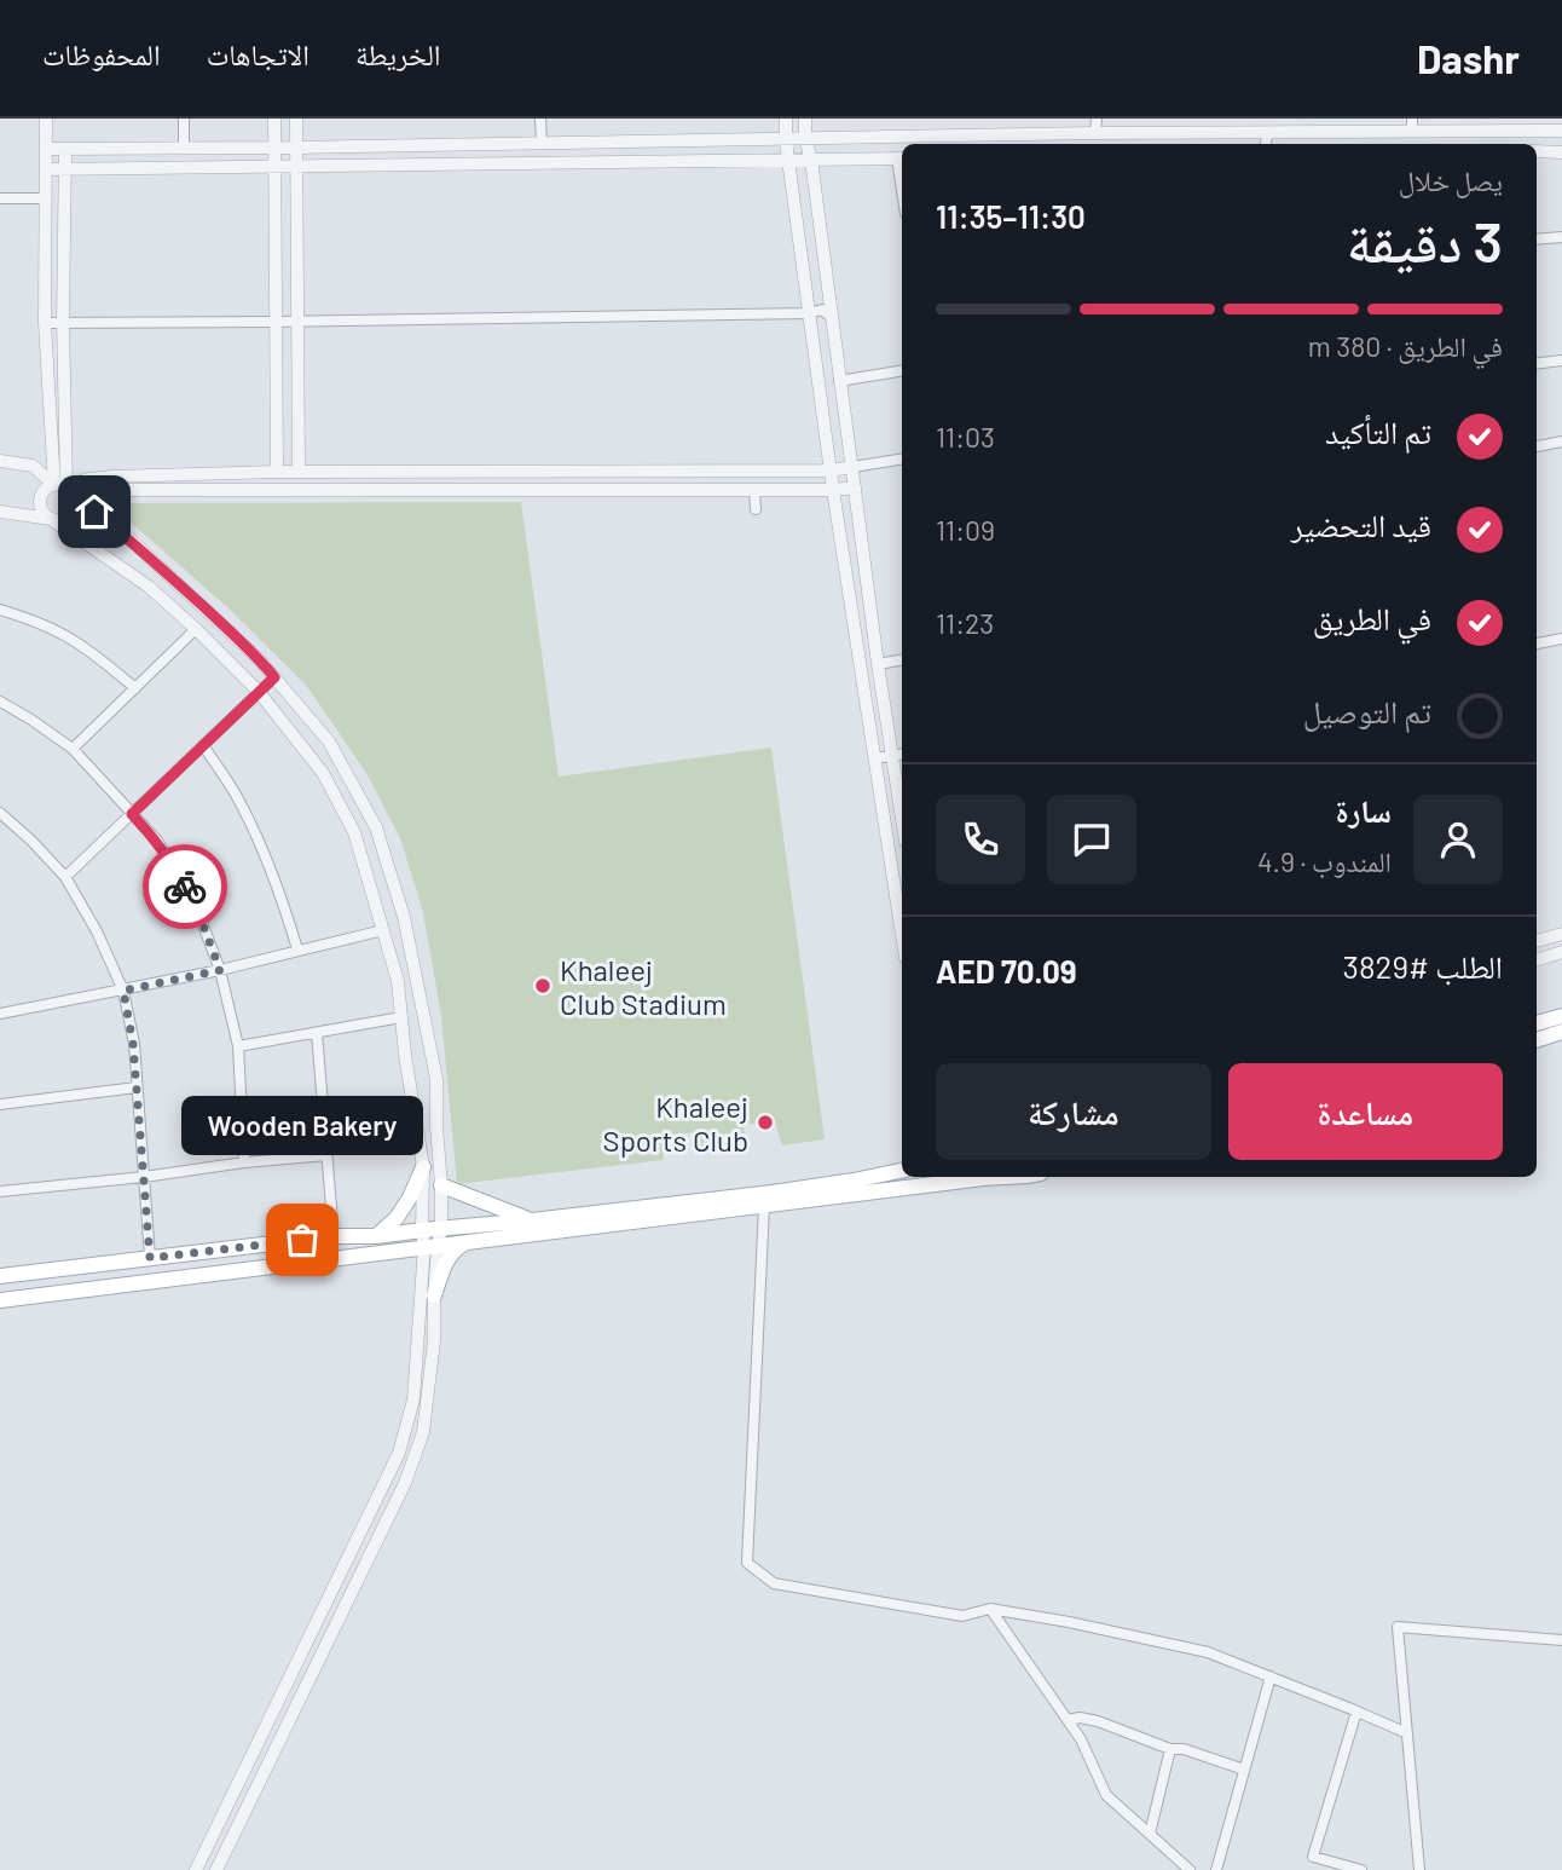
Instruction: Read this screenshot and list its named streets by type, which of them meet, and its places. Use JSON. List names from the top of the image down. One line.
{"places":["Khaleej Club Stadium","Khaleej Sports Club","Wooden Bakery"],"page":{"header":"Dashr","nav":["الخريطة","الاتجاهات","المحفوظات"],"heading":["3 دقيقة","يصل خلال","11:30–11:35"],"panel":["سارة","المندوب · 4.9","الطلب #3829","AED 70.09"],"bar":"في الطريق · 380 m","list":[["تم التأكيد","11:03"],["قيد التحضير","11:09"],["في الطريق","11:23"],"تم التوصيل"],"buttons":["مساعدة","مشاركة"],"bubble":"Wooden Bakery"}}
